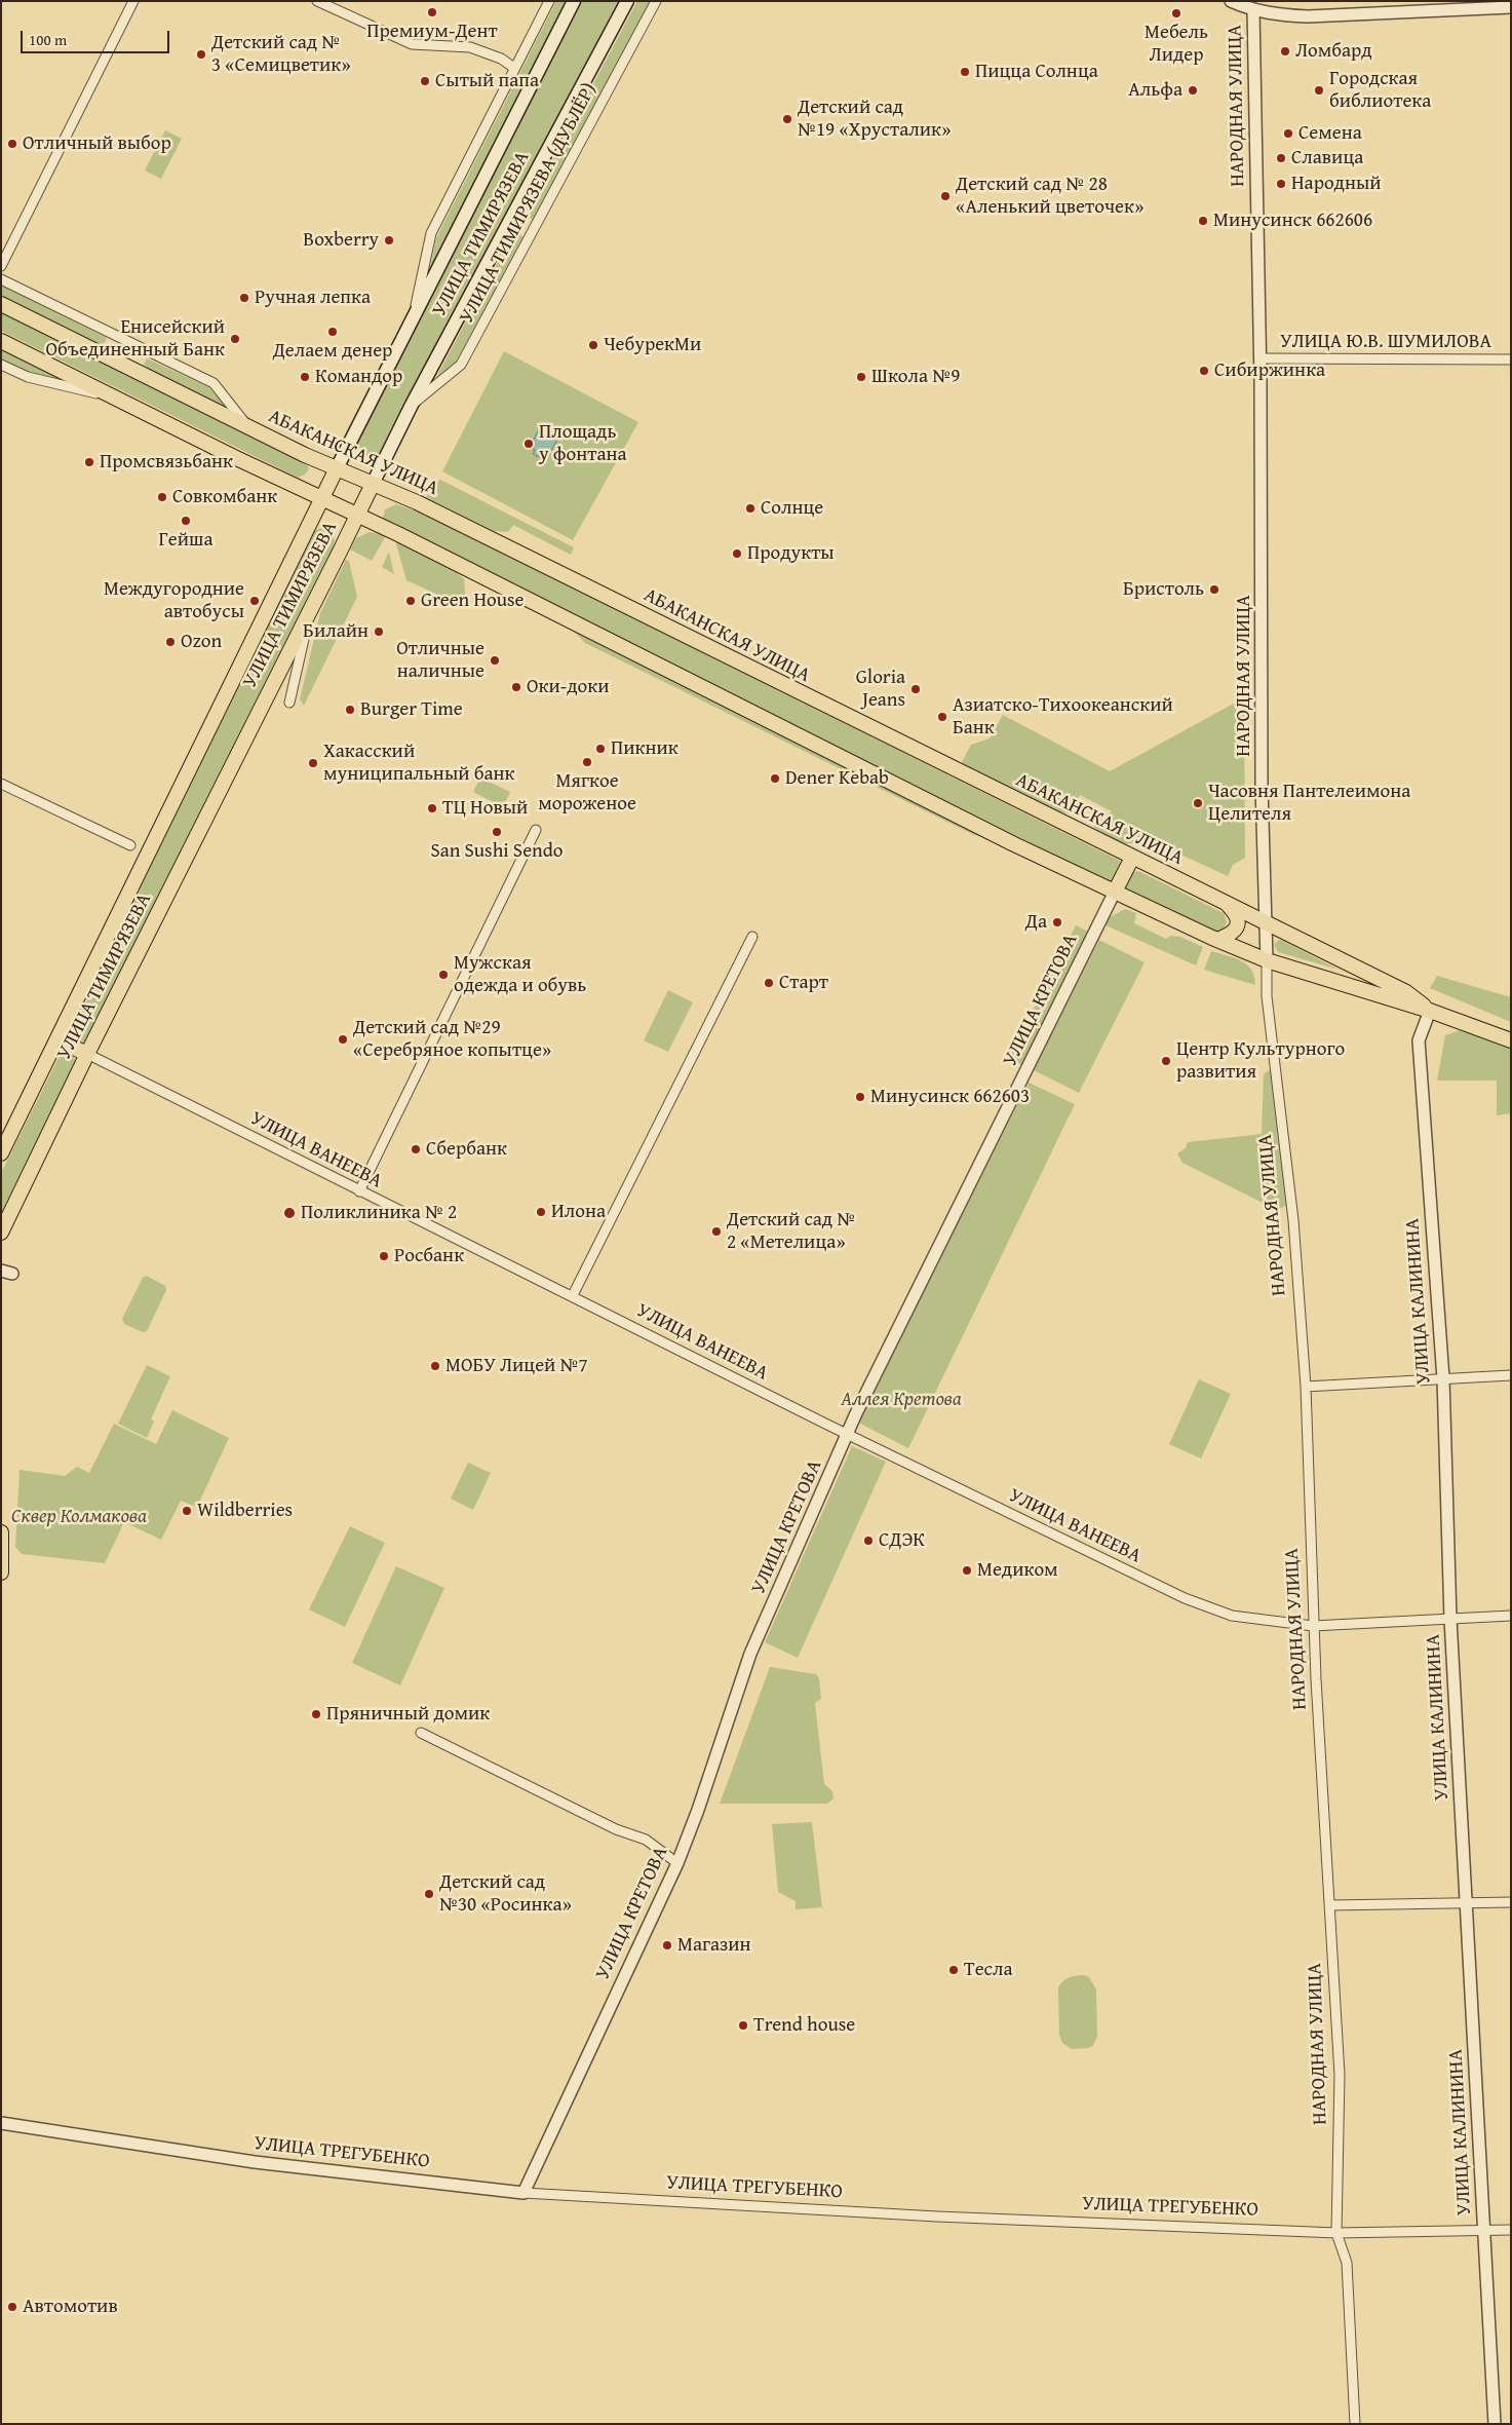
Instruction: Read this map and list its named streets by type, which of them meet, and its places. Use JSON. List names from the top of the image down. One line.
{"streets":{"main road":["УЛИЦА ТИМИРЯЗЕВА","АБАКАНСКАЯ УЛИЦА"],"street":["НАРОДНАЯ УЛИЦА","УЛИЦА ТИМИРЯЗЕВА (ДУБЛЁР)","УЛИЦА Ю.В. ШУМИЛОВА","УЛИЦА КРЕТОВА","УЛИЦА ВАНЕЕВА","УЛИЦА КАЛИНИНА","УЛИЦА ТРЕГУБЕНКО"]},"crossings":[["НАРОДНАЯ УЛИЦА","УЛИЦА Ю.В. ШУМИЛОВА"],["НАРОДНАЯ УЛИЦА","АБАКАНСКАЯ УЛИЦА"],["НАРОДНАЯ УЛИЦА","УЛИЦА ВАНЕЕВА"],["НАРОДНАЯ УЛИЦА","УЛИЦА ТРЕГУБЕНКО"],["УЛИЦА ТИМИРЯЗЕВА (ДУБЛЁР)","УЛИЦА ТИМИРЯЗЕВА"],["УЛИЦА ТИМИРЯЗЕВА","АБАКАНСКАЯ УЛИЦА"],["УЛИЦА ТИМИРЯЗЕВА","УЛИЦА ВАНЕЕВА"],["АБАКАНСКАЯ УЛИЦА","УЛИЦА КРЕТОВА"],["АБАКАНСКАЯ УЛИЦА","УЛИЦА КАЛИНИНА"],["УЛИЦА КРЕТОВА","УЛИЦА ВАНЕЕВА"],["УЛИЦА КРЕТОВА","УЛИЦА ТРЕГУБЕНКО"],["УЛИЦА ВАНЕЕВА","УЛИЦА КАЛИНИНА"],["УЛИЦА КАЛИНИНА","УЛИЦА ТРЕГУБЕНКО"]],"parks":["Аллея Кретова","Сквер Колмакова"],"places":["Премиум-Дент","Мебель Лидер","Ломбард","Детский сад № 3 «Семицветик»","Пицца Солнца","Сытый папа","Альфа","Городская библиотека","Детский сад №19 «Хрусталик»","Семена","Отличный выбор","Славица","Народный","Детский сад № 28 «Аленький цветочек»","Минусинск 662606","Boxberry","Ручная лепка","Делаем денер","Енисейский Объединенный Банк","ЧебурекМи","Сибиржинка","Командор","Школа №9","Площадь у фонтана","Промсвязьбанк","Совкомбанк","Солнце","Гейша","Продукты","Бристоль","Междугородние автобусы","Green House","Билайн","Ozon","Отличные наличные","Оки-доки","Gloria Jeans","Burger Time","Азиатско-Тихоокеанский Банк","Пикник","Мягкое мороженое","Хакасский муниципальный банк","Dener Kebab","Часовня Пантелеимона Целителя","ТЦ Новый","San Sushi Sendo","Да","Мужская одежда и обувь","Старт","Детский сад №29 «Серебряное копытце»","Центр Культурного развития","Минусинск 662603","Сбербанк","Илона","Поликлиника № 2","Детский сад № 2 «Метелица»","Росбанк","МОБУ Лицей №7","Wildberries","СДЭК","Медиком","Пряничный домик","Детский сад №30 «Росинка»","Магазин","Тесла","Trend house","Автомотив"],"scale_bar":"100 m"}
